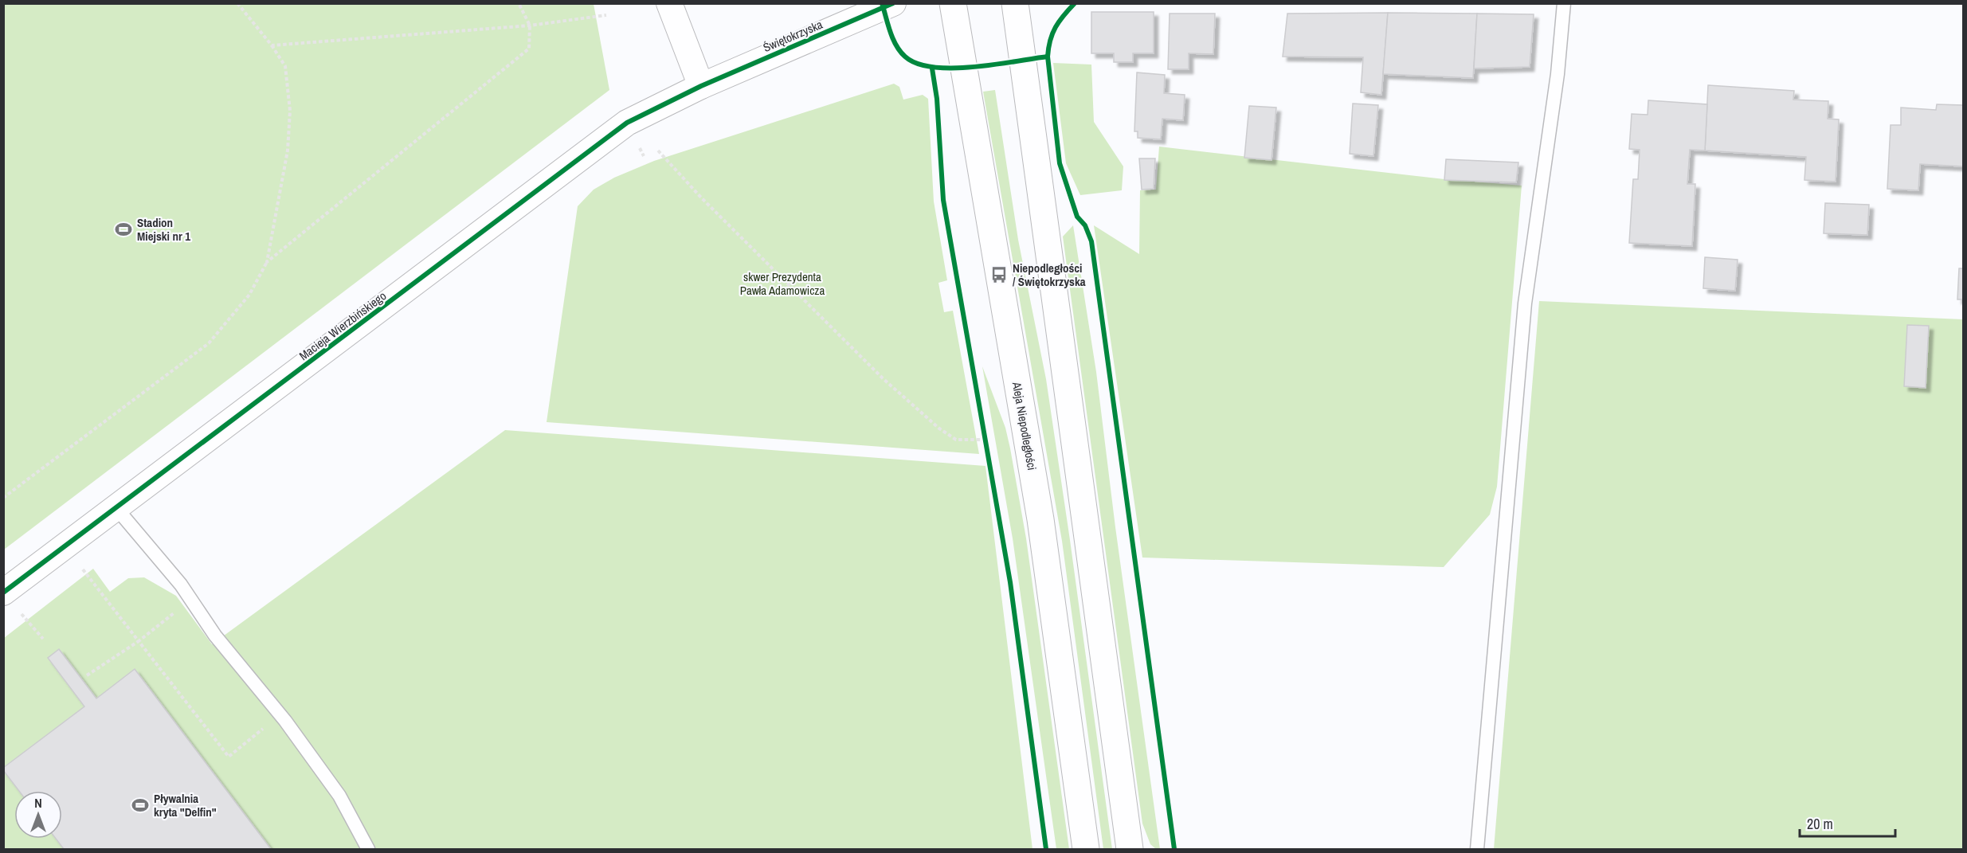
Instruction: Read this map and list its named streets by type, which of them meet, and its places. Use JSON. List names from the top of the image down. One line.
{"streets":{"street":["Świętokrzyska","Macieja Wierzbińskiego","Aleja Niepodległości"]},"crossings":[["Świętokrzyska","Macieja Wierzbińskiego"]],"parks":["skwer Prezydenta Pawła Adamowicza"],"places":{"sports":["Stadion Miejski nr 1","Pływalnia kryta \"Delfin\""],"bus stop":["Niepodległości / Świętokrzyska"]},"scale_bar":"20 m","north":"top"}
